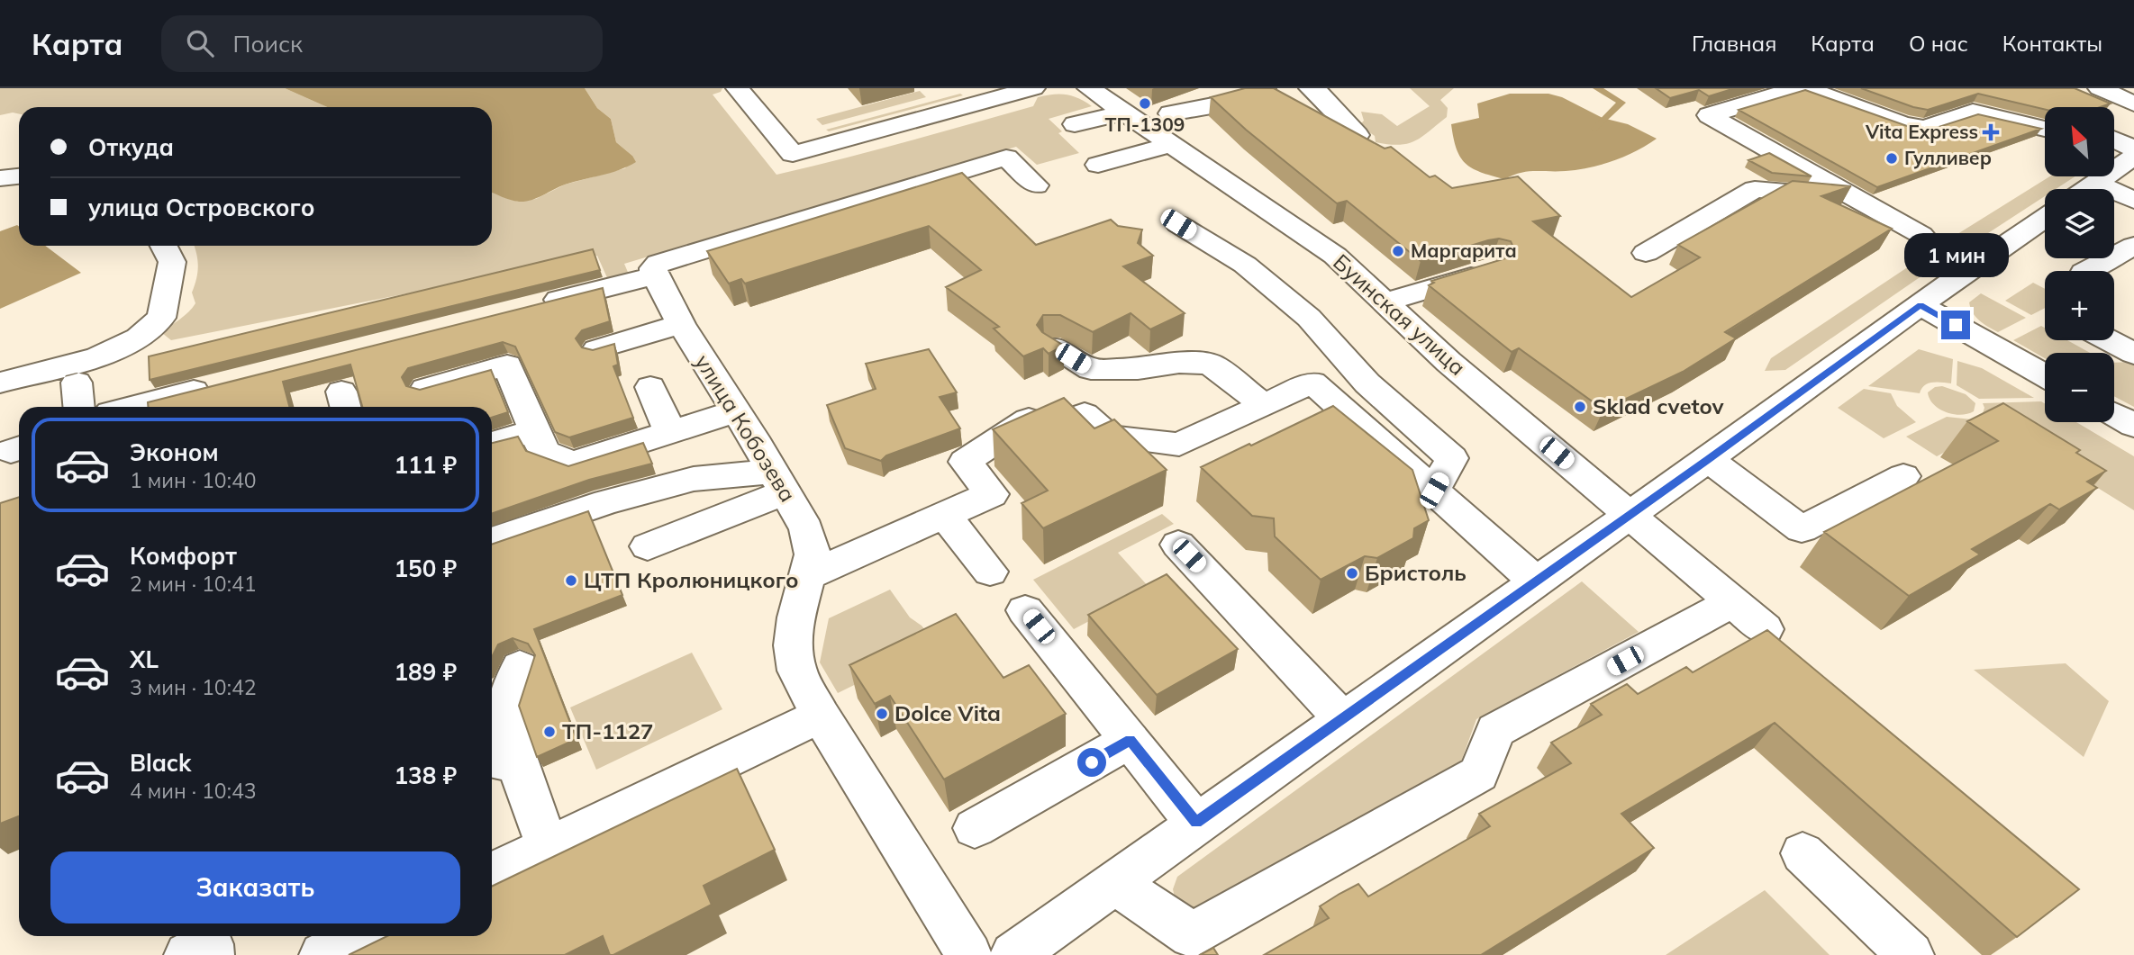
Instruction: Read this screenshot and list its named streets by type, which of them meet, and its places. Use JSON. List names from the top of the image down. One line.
{"streets":{"street":["Буинская улица","улица Кобозева"]},"places":{"other":["ТП-1309","Гулливер","Маргарита","Sklad cvetov","Бристоль","ЦТП Кролюницкого","Dolce Vita","ТП-1127"],"health":["Vita Express"]},"north":"top left","page":{"header":"Карта","search":"Поиск","nav":["Главная","Карта","О нас","Контакты"],"map_buttons":["+","−"],"banner":["Откуда","улица Островского"],"bubble":"1 мин","list":[{"name":"Эконом","note":"1 мин · 10:40","value":"111 ₽"},{"name":"Комфорт","note":"2 мин · 10:41","value":"150 ₽"},{"name":"XL","note":"3 мин · 10:42","value":"189 ₽"},{"name":"Black","note":"4 мин · 10:43","value":"138 ₽"}],"buttons":"Заказать"}}
